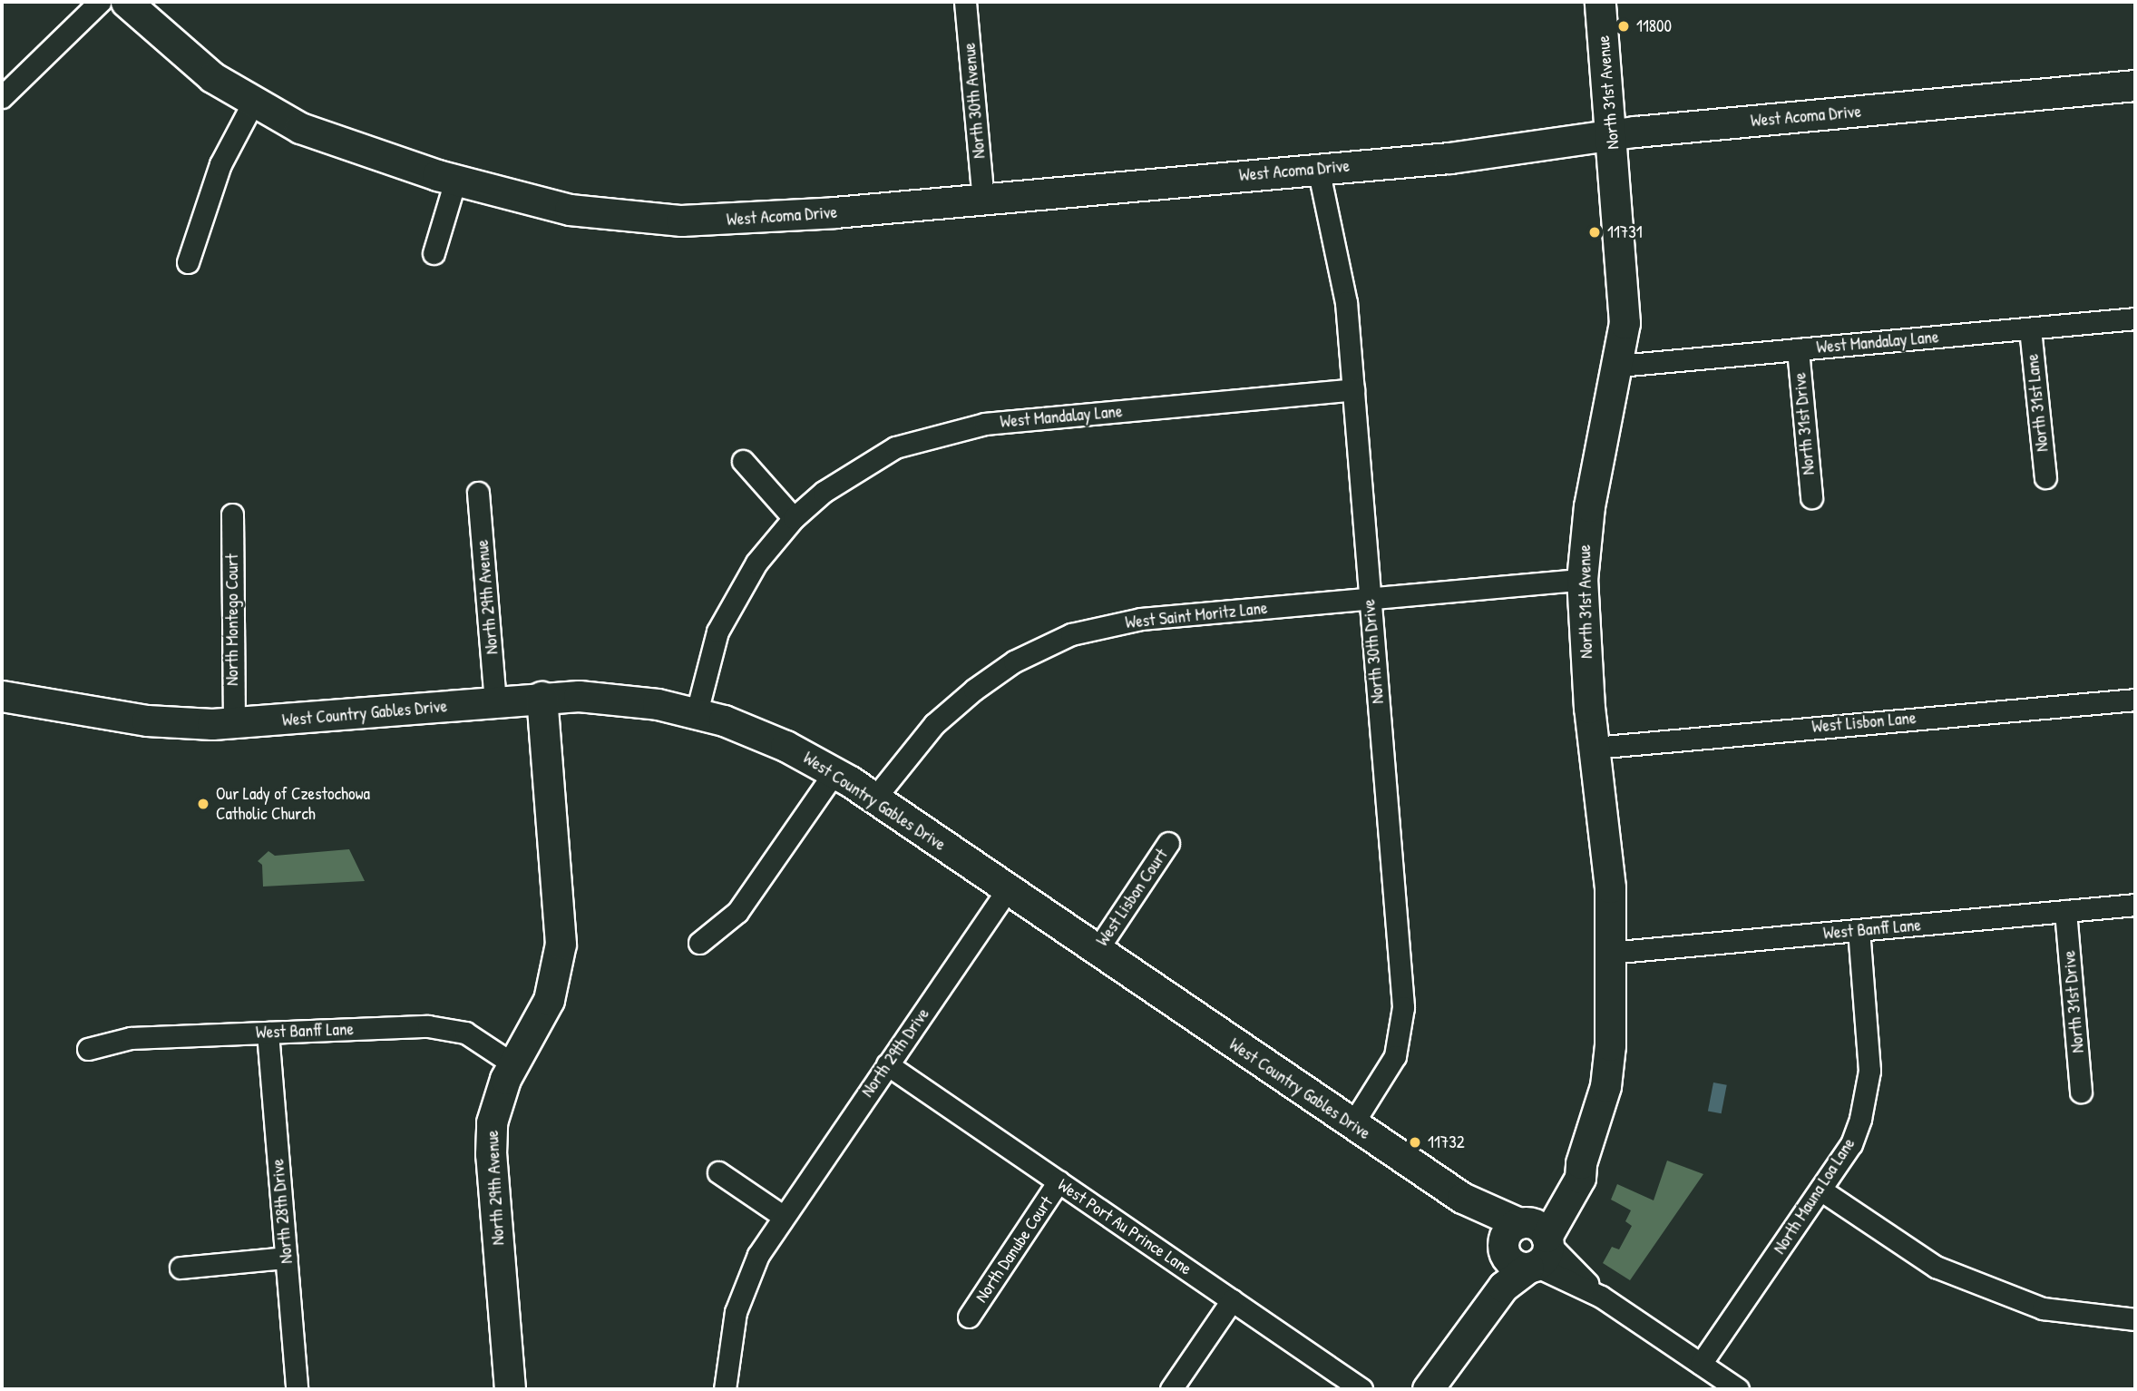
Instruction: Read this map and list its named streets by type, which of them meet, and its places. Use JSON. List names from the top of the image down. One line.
{"streets":{"street":["North 31st Avenue","North 30th Avenue","West Acoma Drive","West Mandalay Lane","North 31st Lane","North 31st Drive","North 29th Avenue","West Saint Moritz Lane","North Montego Court","North 30th Drive","West Country Gables Drive","West Lisbon Lane","West Lisbon Court","West Banff Lane","North 29th Drive","North Mauna Loa Lane","North 28th Drive","West Port Au Prince Lane","North Danube Court"]},"crossings":[["North 31st Avenue","West Acoma Drive"],["North 31st Avenue","West Mandalay Lane"],["North 31st Avenue","West Saint Moritz Lane"],["North 31st Avenue","West Country Gables Drive"],["North 31st Avenue","West Lisbon Lane"],["North 31st Avenue","West Banff Lane"],["North 30th Avenue","West Acoma Drive"],["West Acoma Drive","North 30th Drive"],["West Mandalay Lane","North 31st Lane"],["West Mandalay Lane","North 31st Drive"],["West Mandalay Lane","North 30th Drive"],["West Mandalay Lane","West Country Gables Drive"],["North 31st Drive","West Banff Lane"],["North 29th Avenue","West Country Gables Drive"],["North 29th Avenue","West Banff Lane"],["West Saint Moritz Lane","North 30th Drive"],["West Saint Moritz Lane","West Country Gables Drive"],["North Montego Court","West Country Gables Drive"],["North 30th Drive","West Country Gables Drive"],["West Country Gables Drive","West Lisbon Court"],["West Country Gables Drive","North 29th Drive"],["West Country Gables Drive","North Mauna Loa Lane"],["West Banff Lane","North Mauna Loa Lane"],["West Banff Lane","North 28th Drive"],["North 29th Drive","West Port Au Prince Lane"],["West Port Au Prince Lane","North Danube Court"]],"places":["11800","11731","Our Lady of Czestochowa Catholic Church","11732"]}
